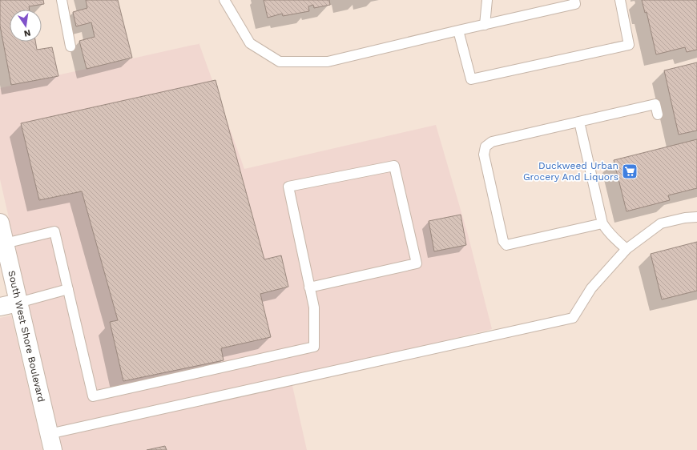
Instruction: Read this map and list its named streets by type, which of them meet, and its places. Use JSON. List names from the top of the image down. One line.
{"streets":{"street":["South West Shore Boulevard"]},"places":{"supermarket":["Duckweed Urban Grocery And Liquors"]},"north":"bottom"}
